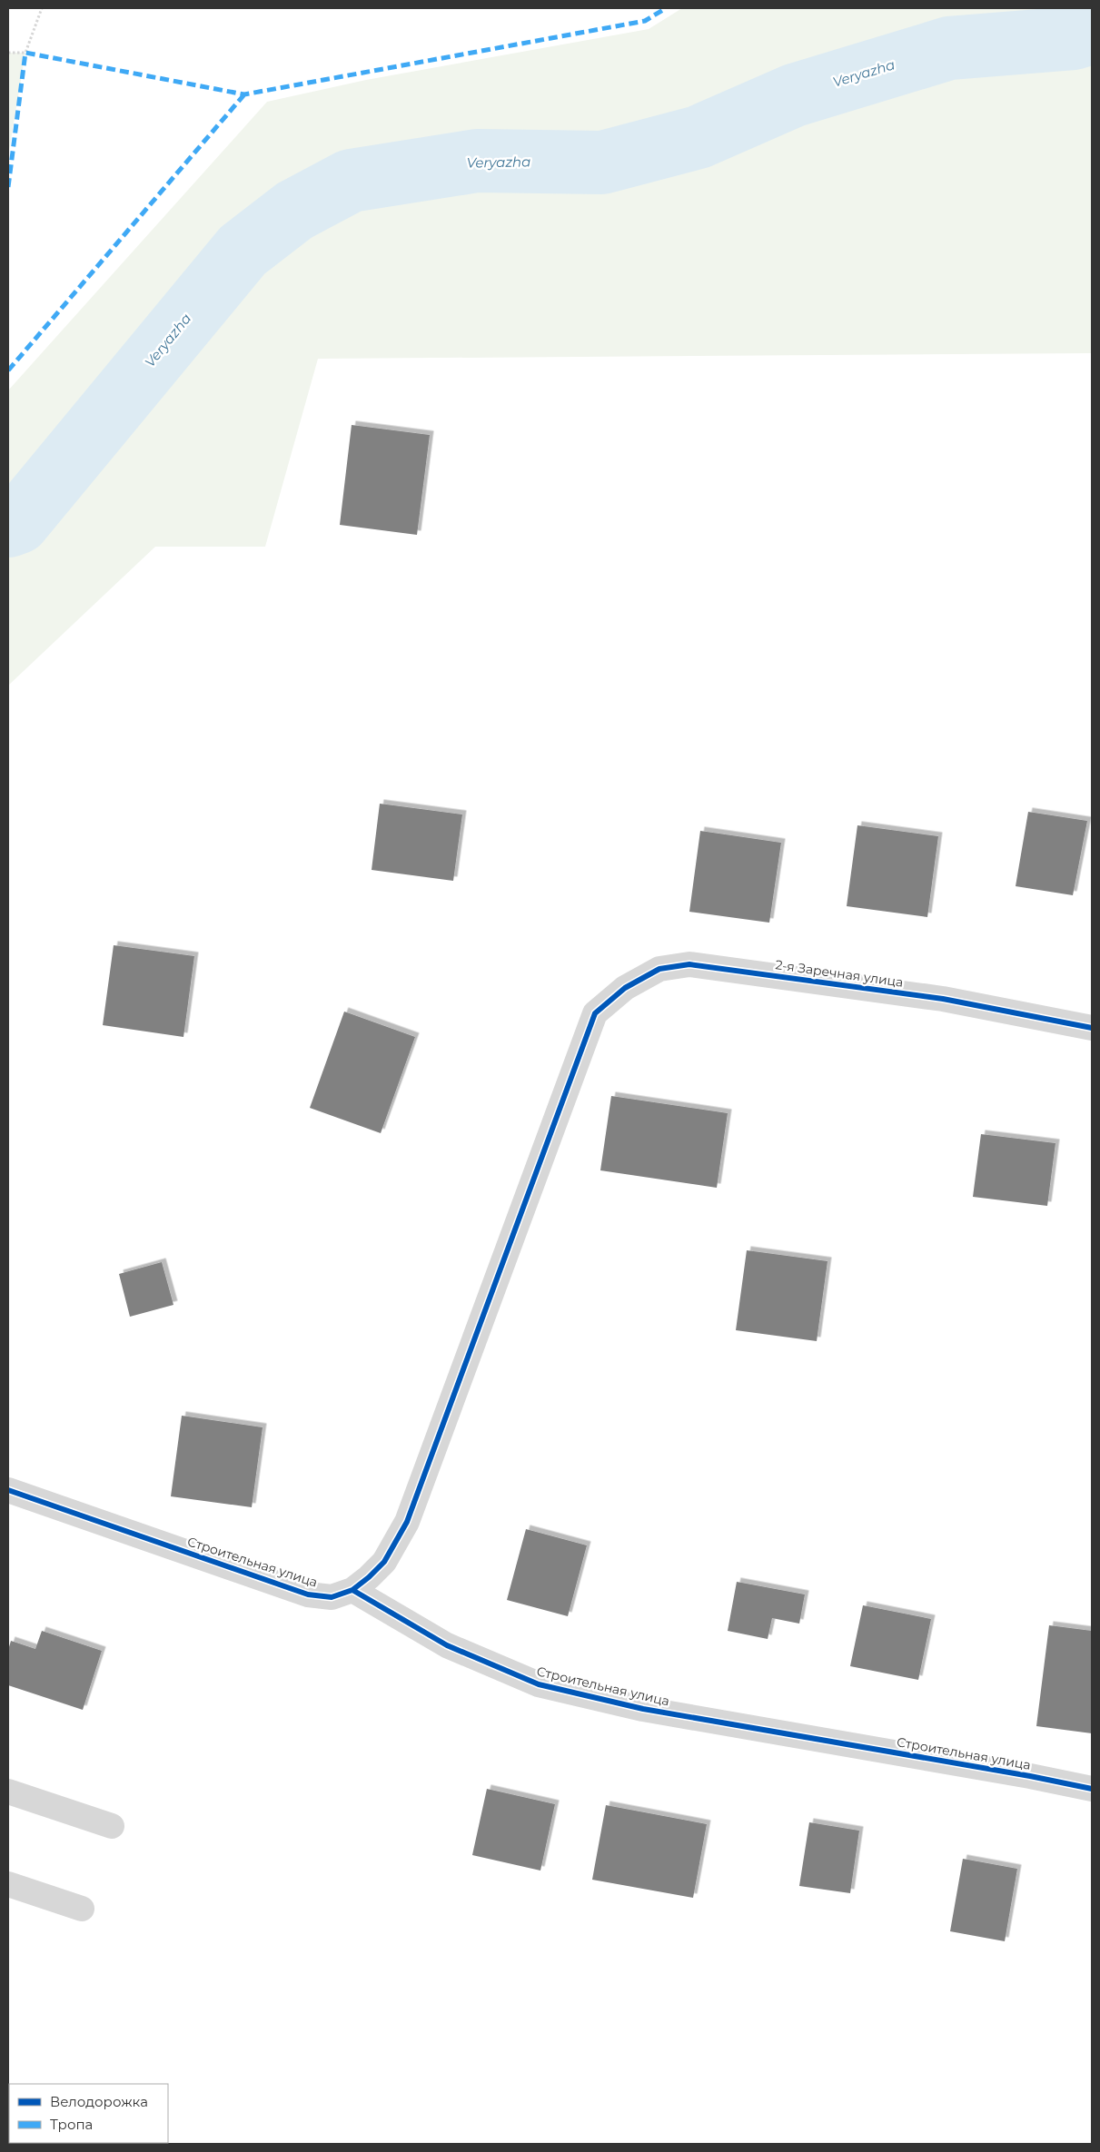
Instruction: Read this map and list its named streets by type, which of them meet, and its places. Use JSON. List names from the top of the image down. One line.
{"streets":{"street":["2-я Заречная улица","Строительная улица"]},"crossings":[["2-я Заречная улица","Строительная улица"]],"water":["Veryazha"],"legend":["Велодорожка","Тропа"]}
